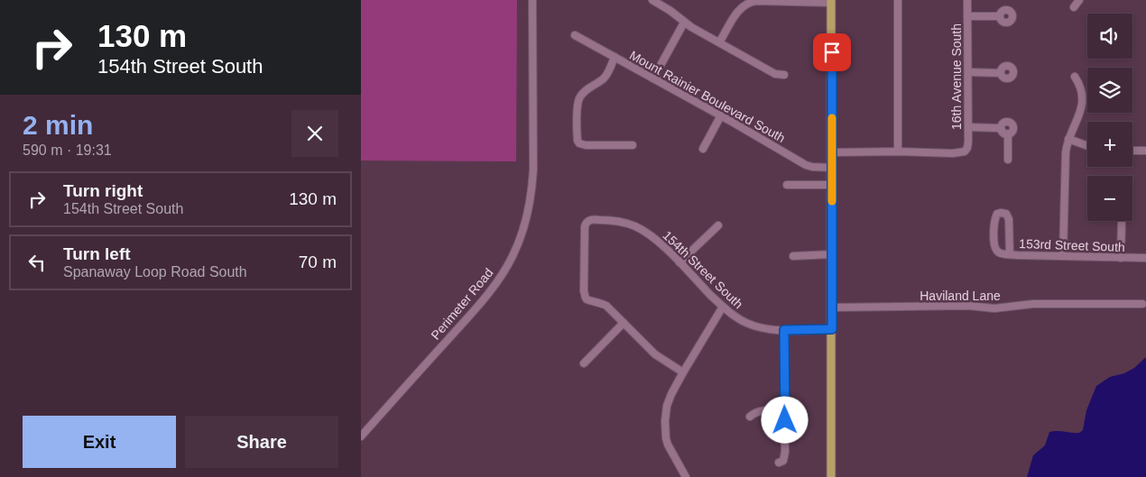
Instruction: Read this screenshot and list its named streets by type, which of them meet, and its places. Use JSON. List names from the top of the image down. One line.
{"streets":{"street":["16th Avenue South","Mount Rainier Boulevard South","153rd Street South","154th Street South","Haviland Lane","Perimeter Road"]},"page":{"turn":["130 m","154th Street South"],"map_buttons":["+","−"],"heading":["2 min","590 m · 19:31"],"list":[{"name":"Turn right","note":"154th Street South","value":"130 m"},{"name":"Turn left","note":"Spanaway Loop Road South","value":"70 m"}],"buttons":["Exit","Share"]}}
